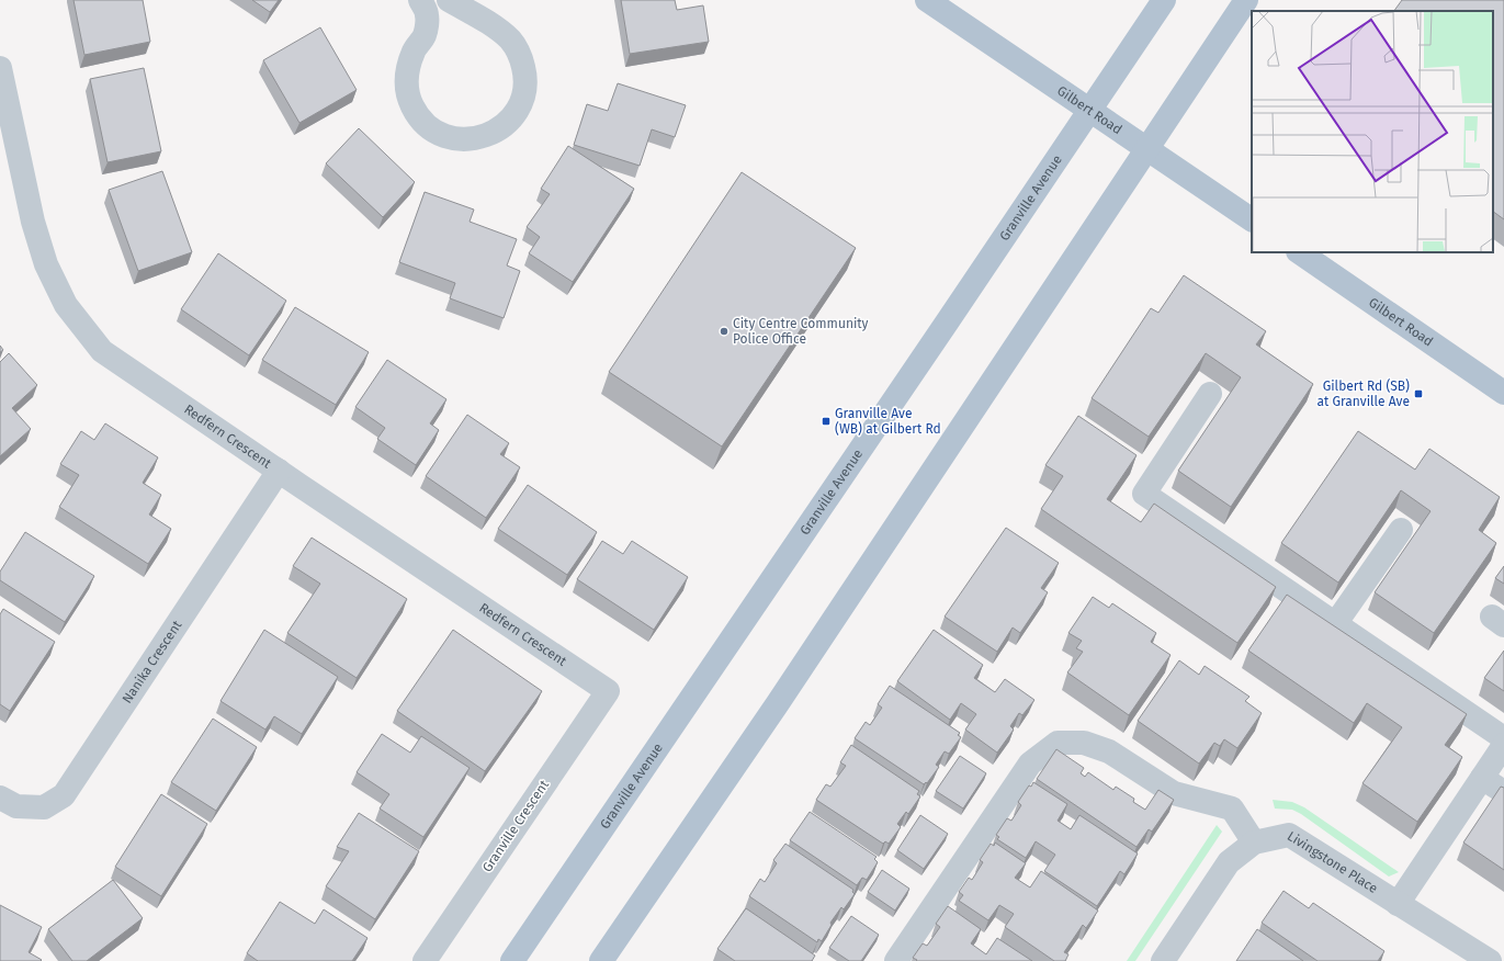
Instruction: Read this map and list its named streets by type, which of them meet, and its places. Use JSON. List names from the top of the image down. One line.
{"streets":{"main road":["Gilbert Road","Granville Avenue"],"street":["Redfern Crescent","Nanika Crescent","Granville Crescent","Livingstone Place"]},"crossings":[["Gilbert Road","Granville Avenue"],["Redfern Crescent","Nanika Crescent"],["Redfern Crescent","Granville Crescent"]],"places":{"other":["City Centre Community Police Office"],"transit":["Gilbert Rd (SB) at Granville Ave","Granville Ave (WB) at Gilbert Rd"]}}
